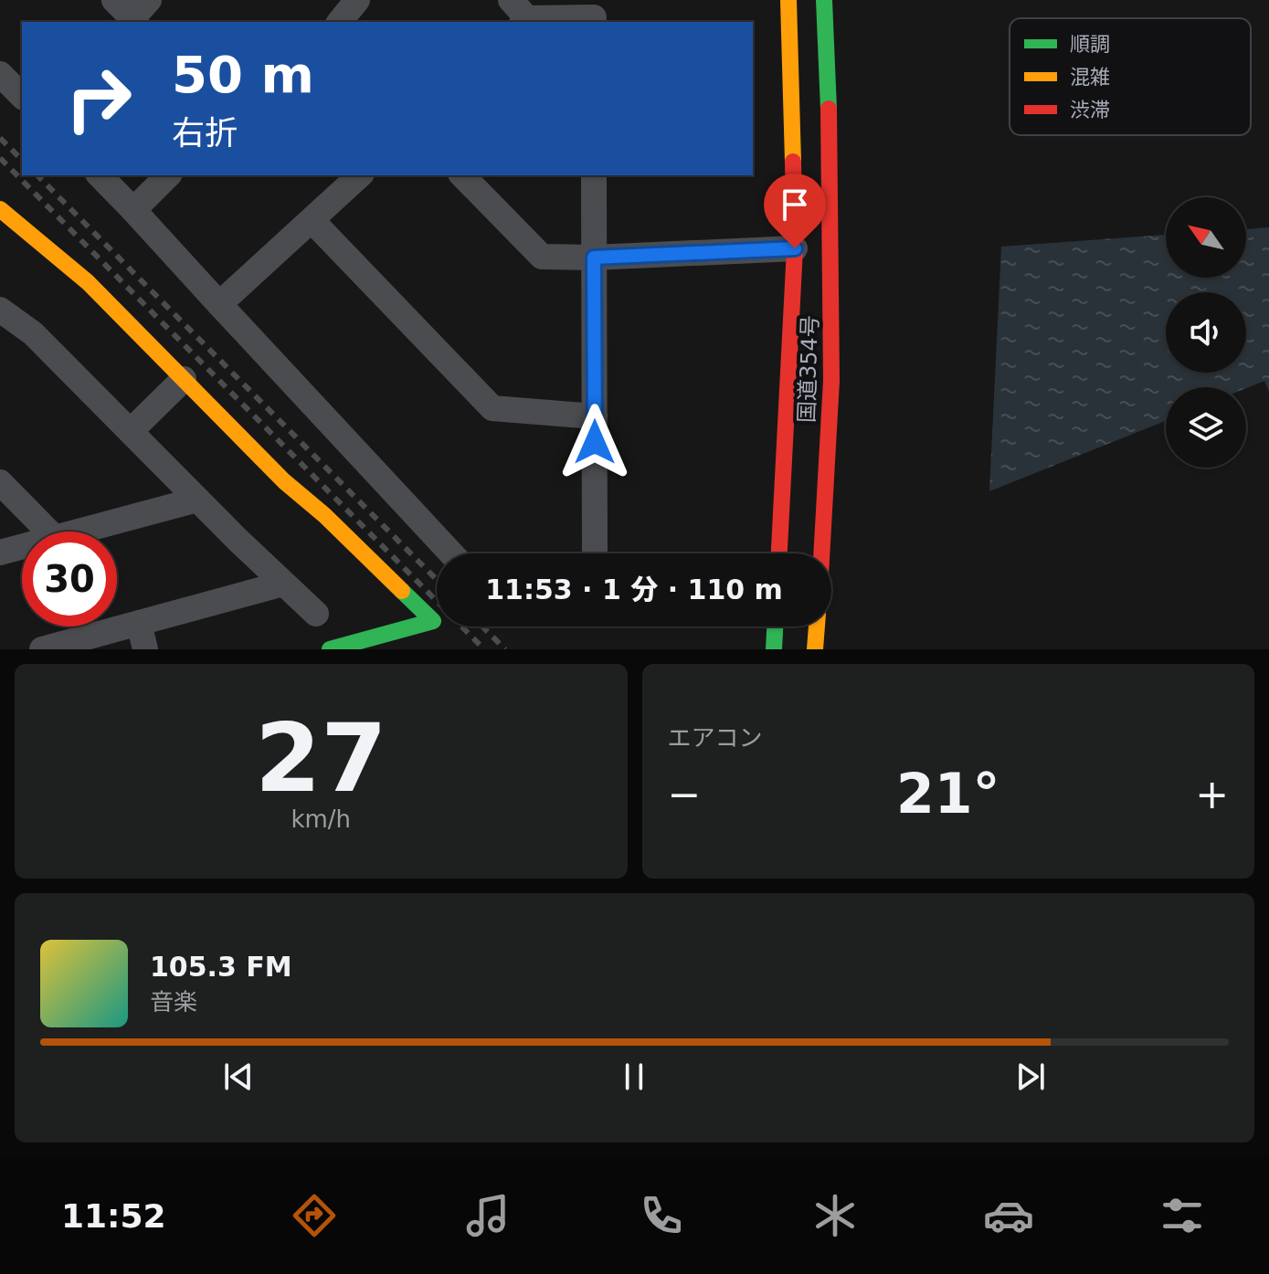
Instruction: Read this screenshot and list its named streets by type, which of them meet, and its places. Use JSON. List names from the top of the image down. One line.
{"streets":{"main road":["国道354号"]},"legend":["順調","混雑","渋滞"],"north":"top left","page":{"turn":["50 m","右折"],"limit":"30","trip":"11:53 · 1 分 · 110 m","tile":[["27","km/h"],"エアコン"],"heat":["−","21°","+"],"song":["105.3 FM","音楽"],"tabs":"11:52"}}
